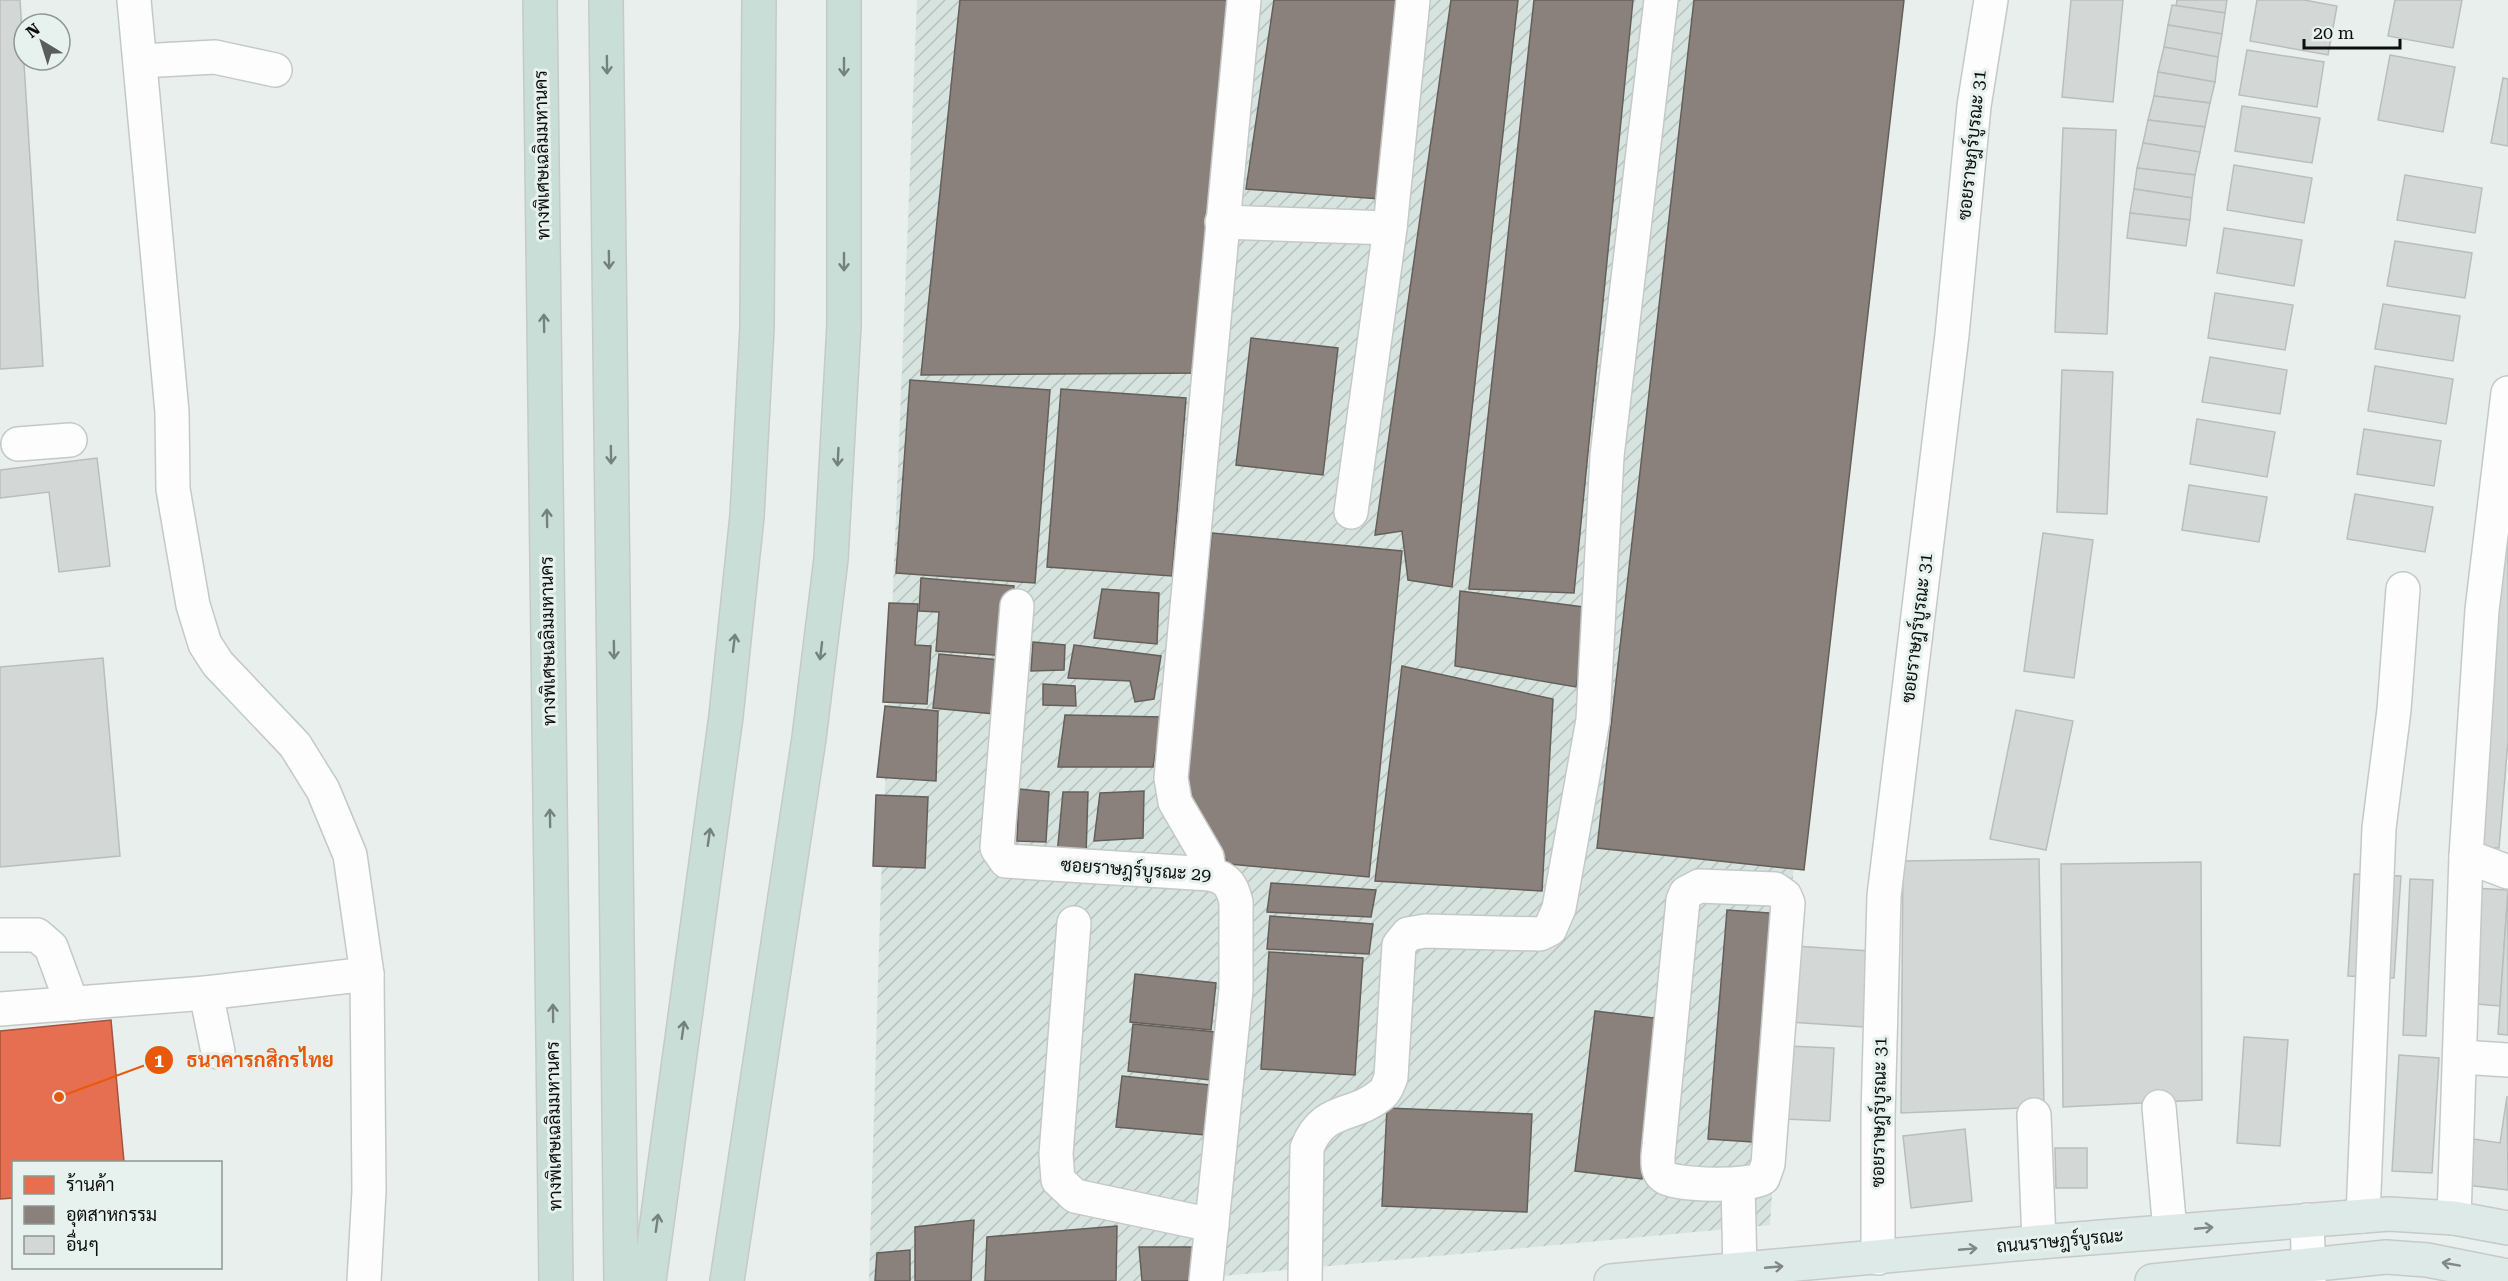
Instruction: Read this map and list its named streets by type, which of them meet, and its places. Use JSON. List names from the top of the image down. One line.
{"streets":{"highway":["ทางพิเศษเฉลิมมหานคร"],"main road":["ถนนราษฎร์บูรณะ"],"street":["ซอยราษฎร์บูรณะ 31","ซอยราษฎร์บูรณะ 29"]},"crossings":[["ซอยราษฎร์บูรณะ 31","ถนนราษฎร์บูรณะ"]],"places":["ธนาคารกสิกรไทย"],"legend":["ร้านค้า","อุตสาหกรรม","อื่นๆ"],"scale_bar":"20 m","north":"top left"}
